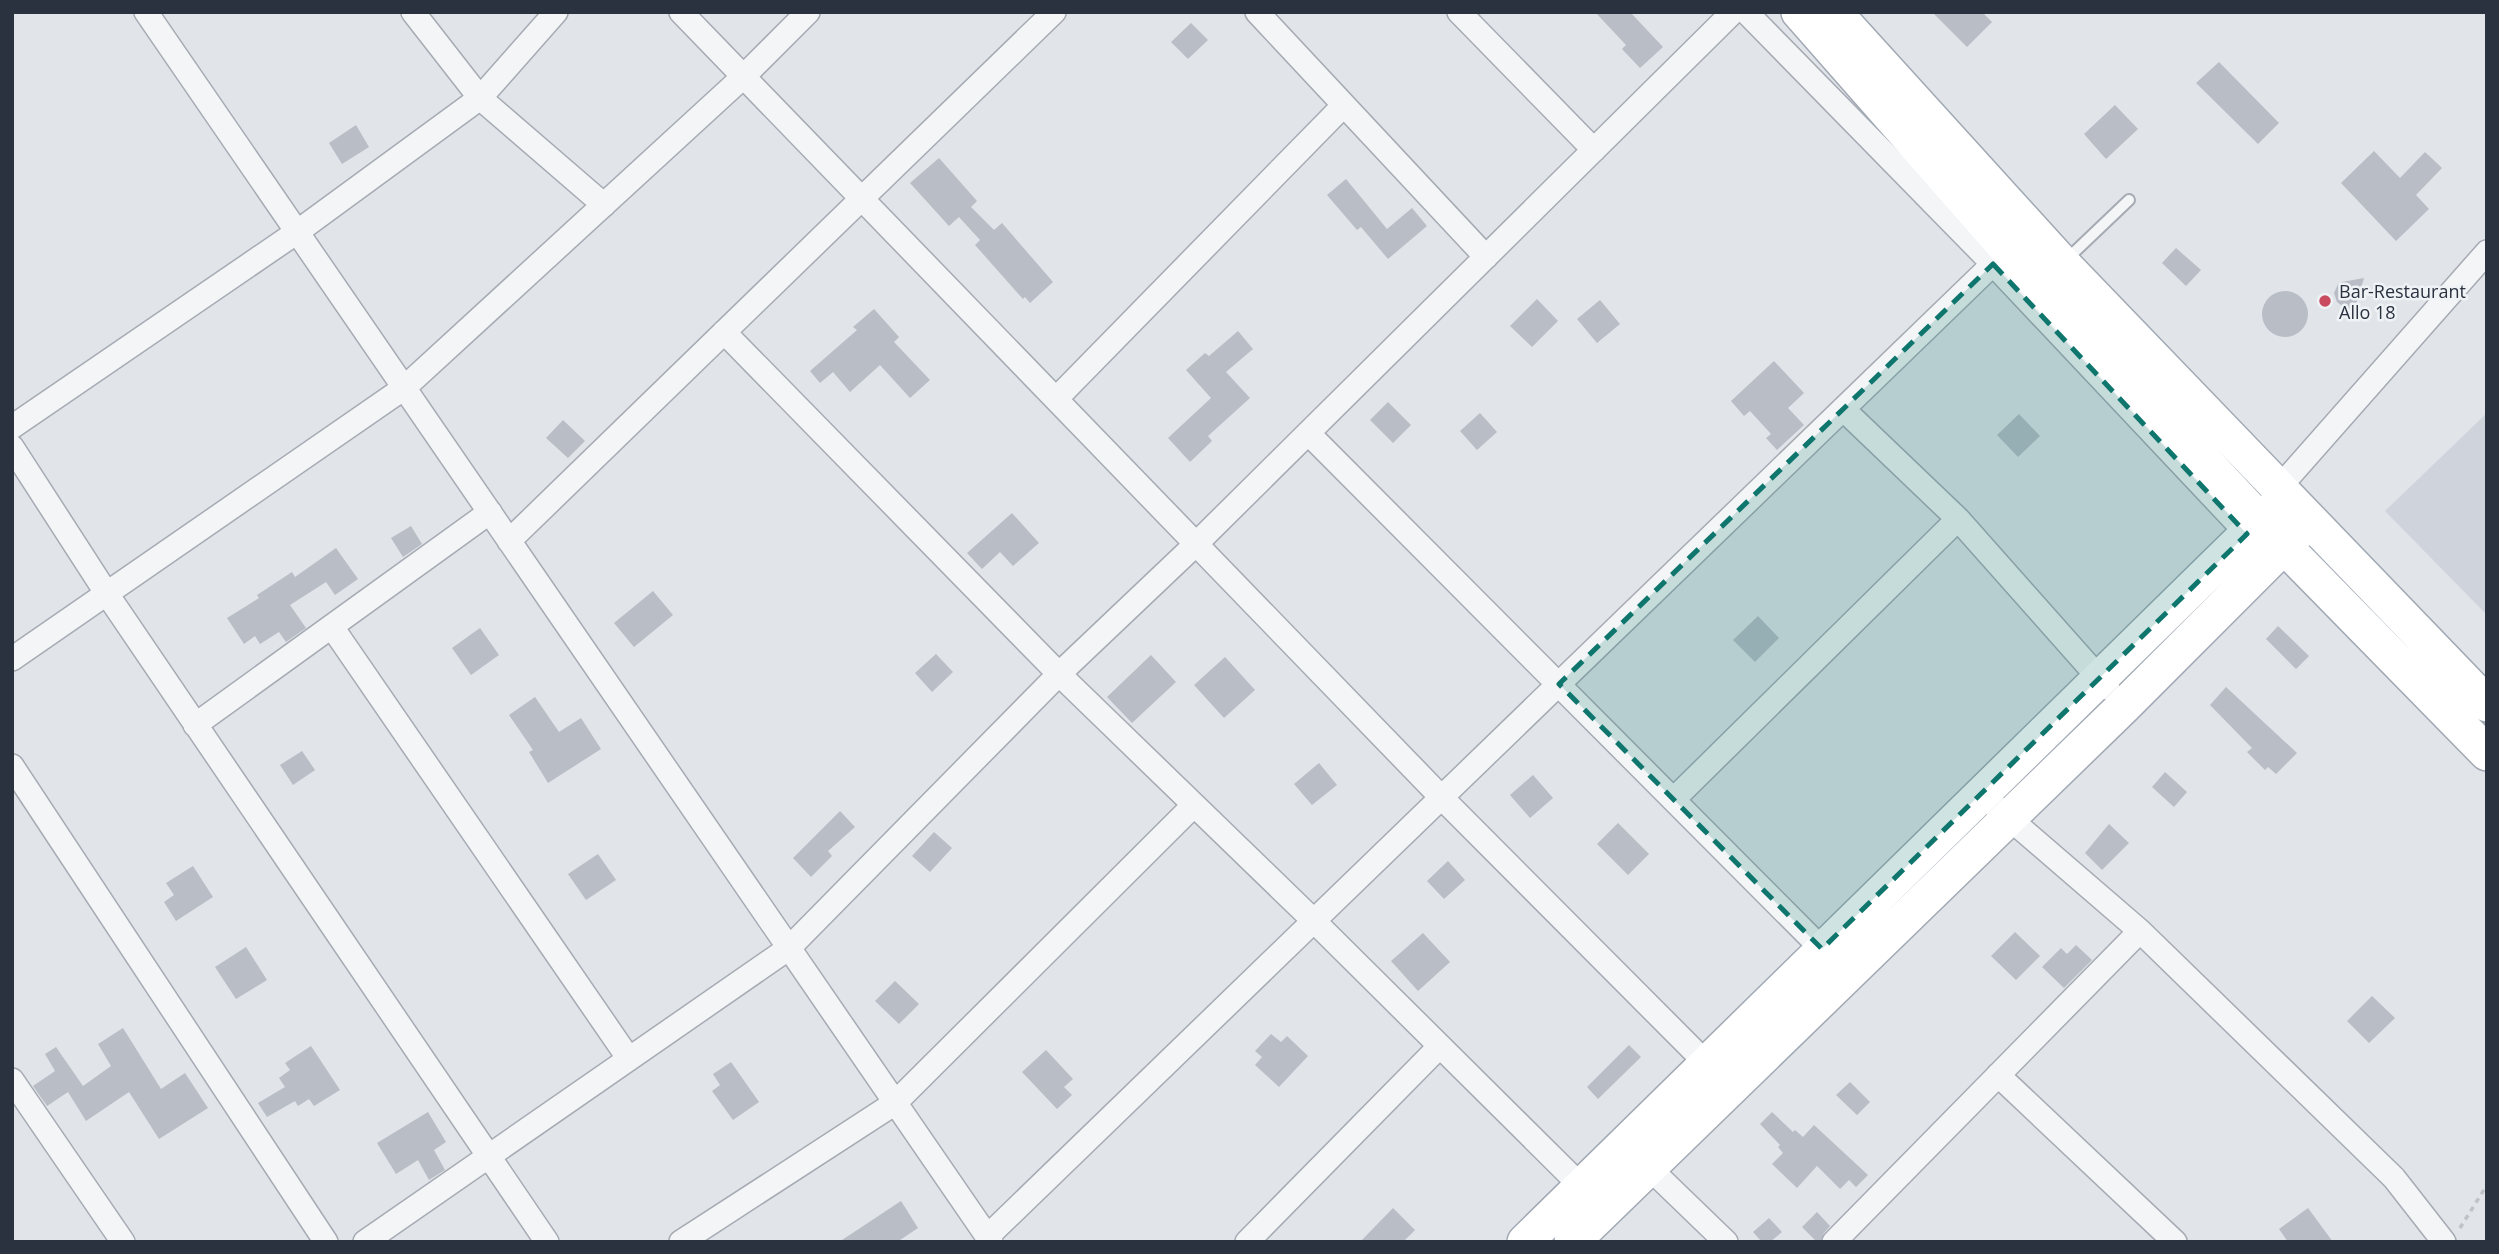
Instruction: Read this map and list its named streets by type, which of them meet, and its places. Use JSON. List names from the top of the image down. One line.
{"places":["Bar-Restaurant Allo 18"]}
